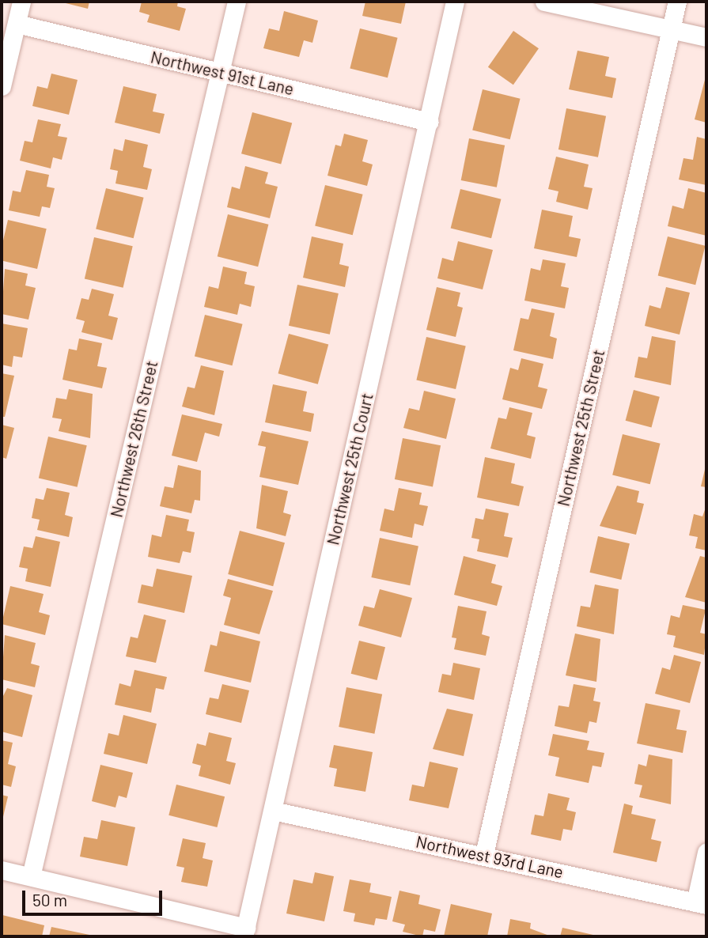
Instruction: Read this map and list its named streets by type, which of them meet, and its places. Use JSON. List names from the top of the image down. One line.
{"streets":{"street":["Northwest 91st Lane","Northwest 25th Street","Northwest 26th Street","Northwest 25th Court","Northwest 93rd Lane"]},"crossings":[["Northwest 91st Lane","Northwest 26th Street"],["Northwest 91st Lane","Northwest 25th Court"],["Northwest 25th Street","Northwest 93rd Lane"],["Northwest 25th Court","Northwest 93rd Lane"]],"scale_bar":"50 m"}
